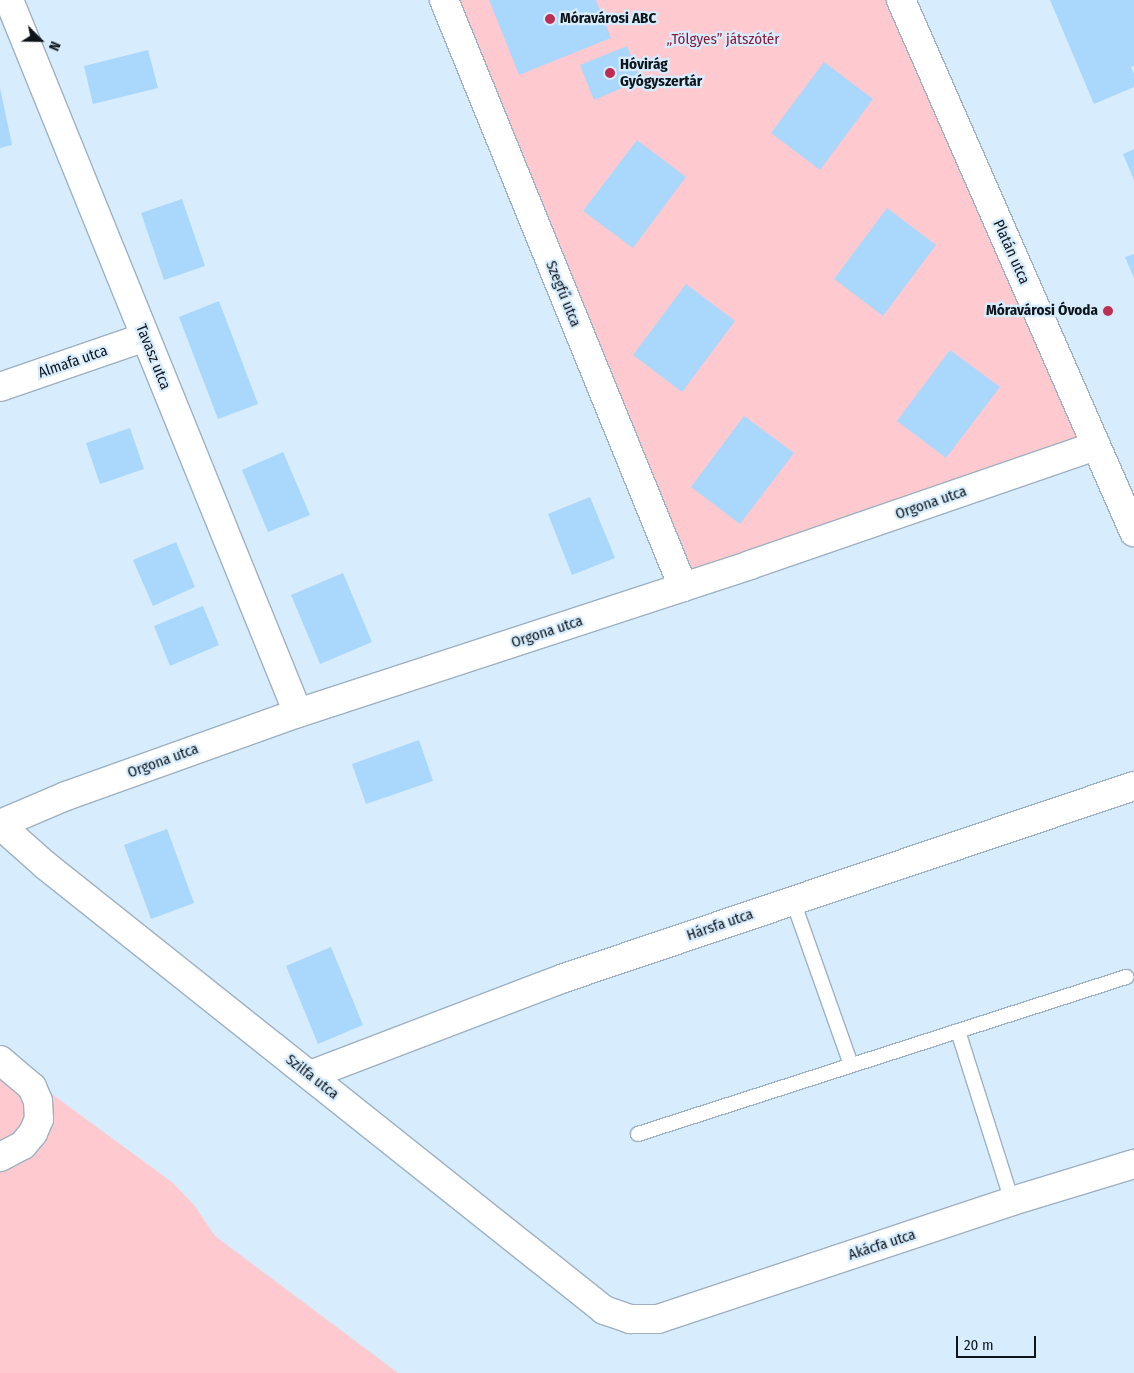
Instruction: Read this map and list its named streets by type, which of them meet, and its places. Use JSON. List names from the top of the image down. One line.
{"streets":{"street":["Platán utca","Szegfű utca","Tavasz utca","Almafa utca","Orgona utca","Hársfa utca","Szilfa utca","Akácfa utca"]},"crossings":[["Platán utca","Orgona utca"],["Szegfű utca","Orgona utca"],["Tavasz utca","Almafa utca"],["Tavasz utca","Orgona utca"],["Orgona utca","Szilfa utca"],["Hársfa utca","Szilfa utca"],["Szilfa utca","Akácfa utca"]],"parks":["„Tölgyes” játszótér"],"places":["Móravárosi ABC","Hóvirág Gyógyszertár","Móravárosi Óvoda"],"scale_bar":"20 m","north":"bottom right"}
